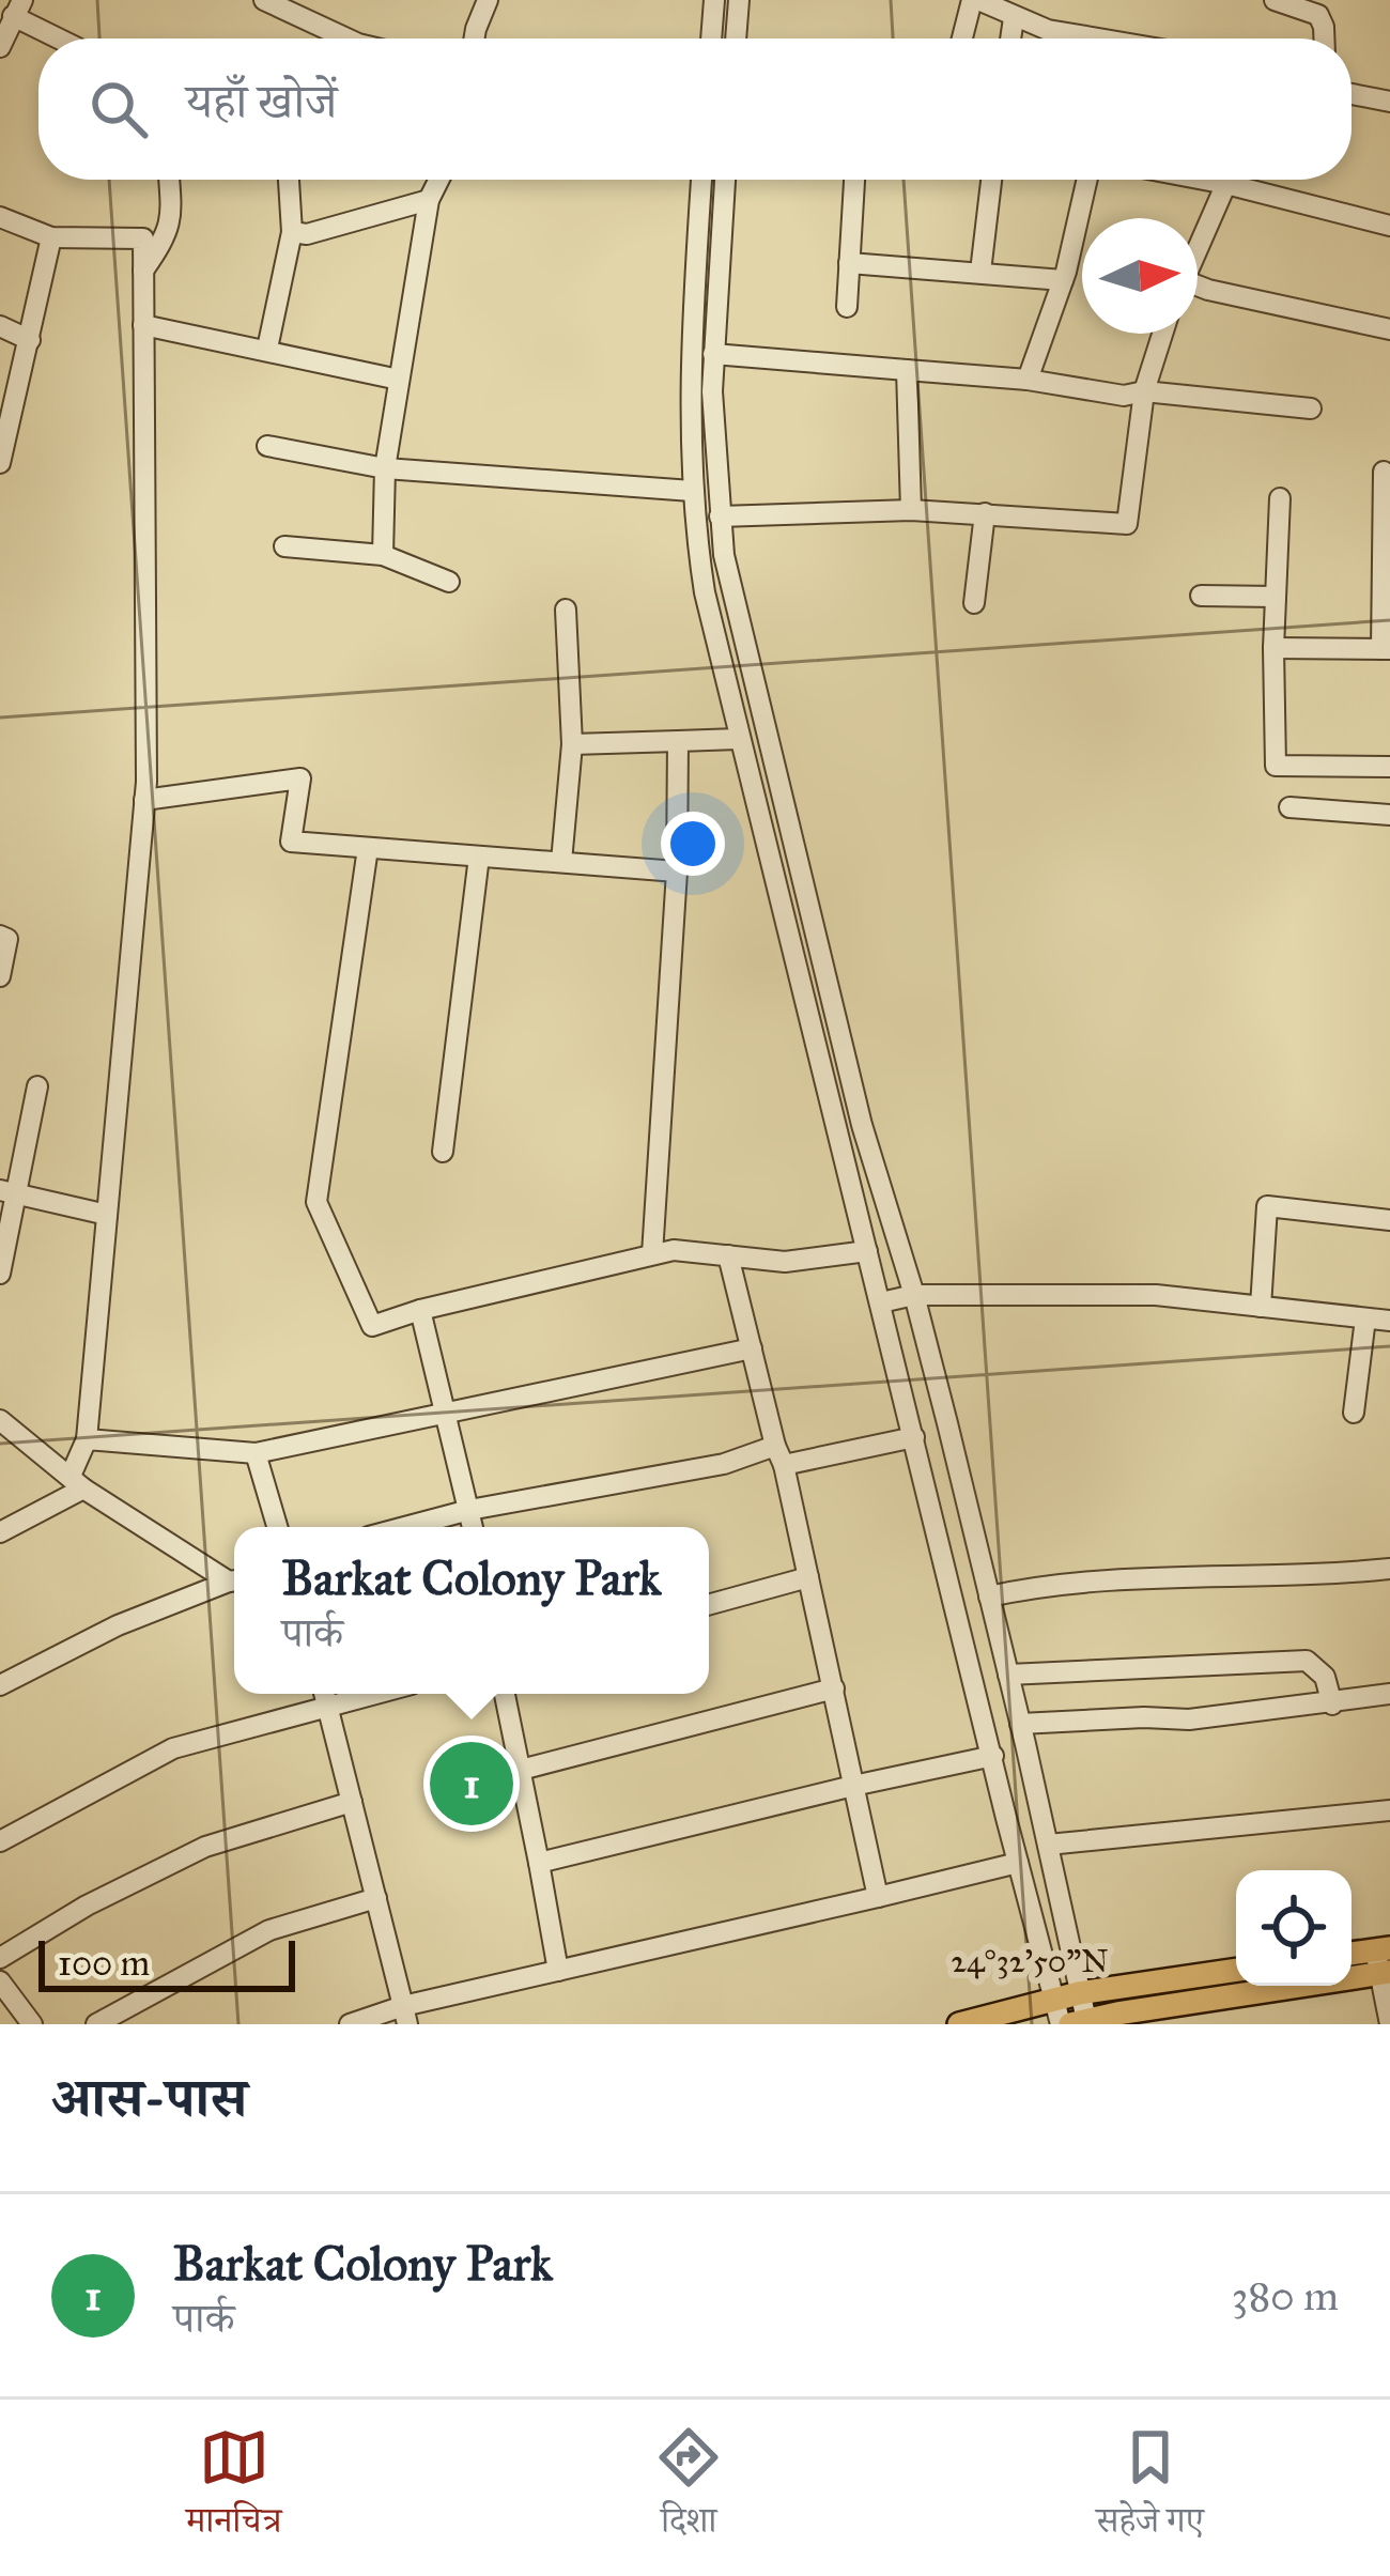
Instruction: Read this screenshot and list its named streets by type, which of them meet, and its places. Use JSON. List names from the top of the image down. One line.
{"scale_bar":"100 m","north":"right","page":{"search":"यहाँ खोजें","popup":["Barkat Colony Park","पार्क"],"pins":"1","scale":"100 m","heading":"आस-पास","list":[{"mark":"1","name":"Barkat Colony Park","note":"पार्क","value":"380 m"}],"nav":["मानचित्र","दिशा","सहेजे गए"]},"coordinates":["24°32'50\"N"]}
